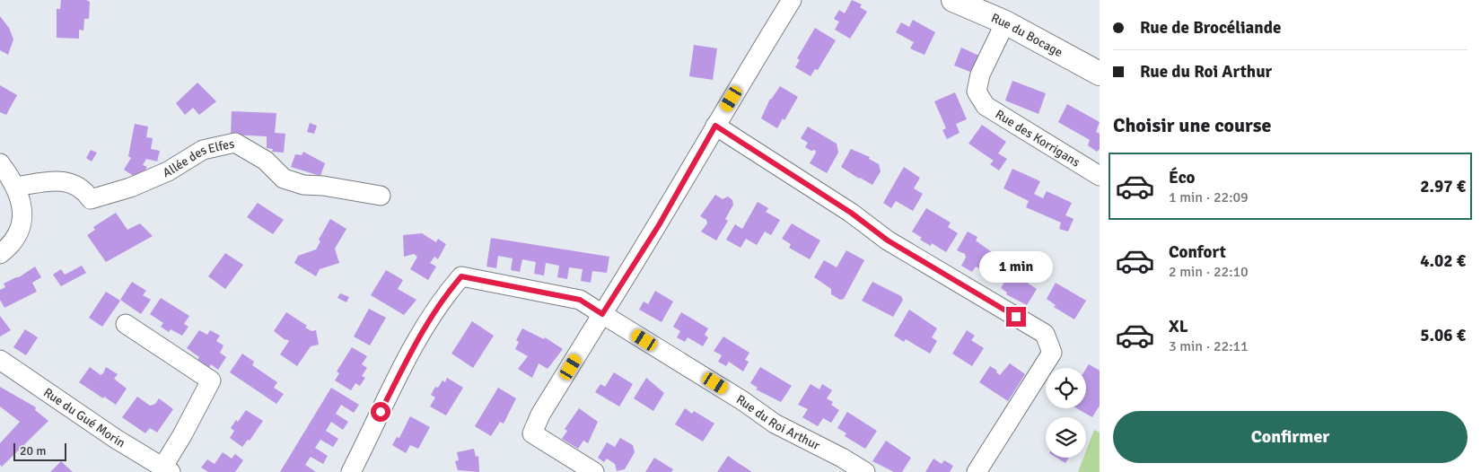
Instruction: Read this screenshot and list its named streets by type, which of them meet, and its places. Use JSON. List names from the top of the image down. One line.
{"streets":{"street":["Rue du Bocage","Rue des Korrigans","Allée des Elfes","Rue du Gué Morin","Rue du Roi Arthur"]},"crossings":[["Rue du Bocage","Rue des Korrigans"]],"scale_bar":"20 m","page":{"banner":["Rue de Brocéliande","Rue du Roi Arthur"],"heading":"Choisir une course","list":[{"name":"Éco","note":"1 min · 22:09","value":"2.97 €"},{"name":"Confort","note":"2 min · 22:10","value":"4.02 €"},{"name":"XL","note":"3 min · 22:11","value":"5.06 €"}],"bubble":"1 min","buttons":"Confirmer","scale":"20 m"}}
